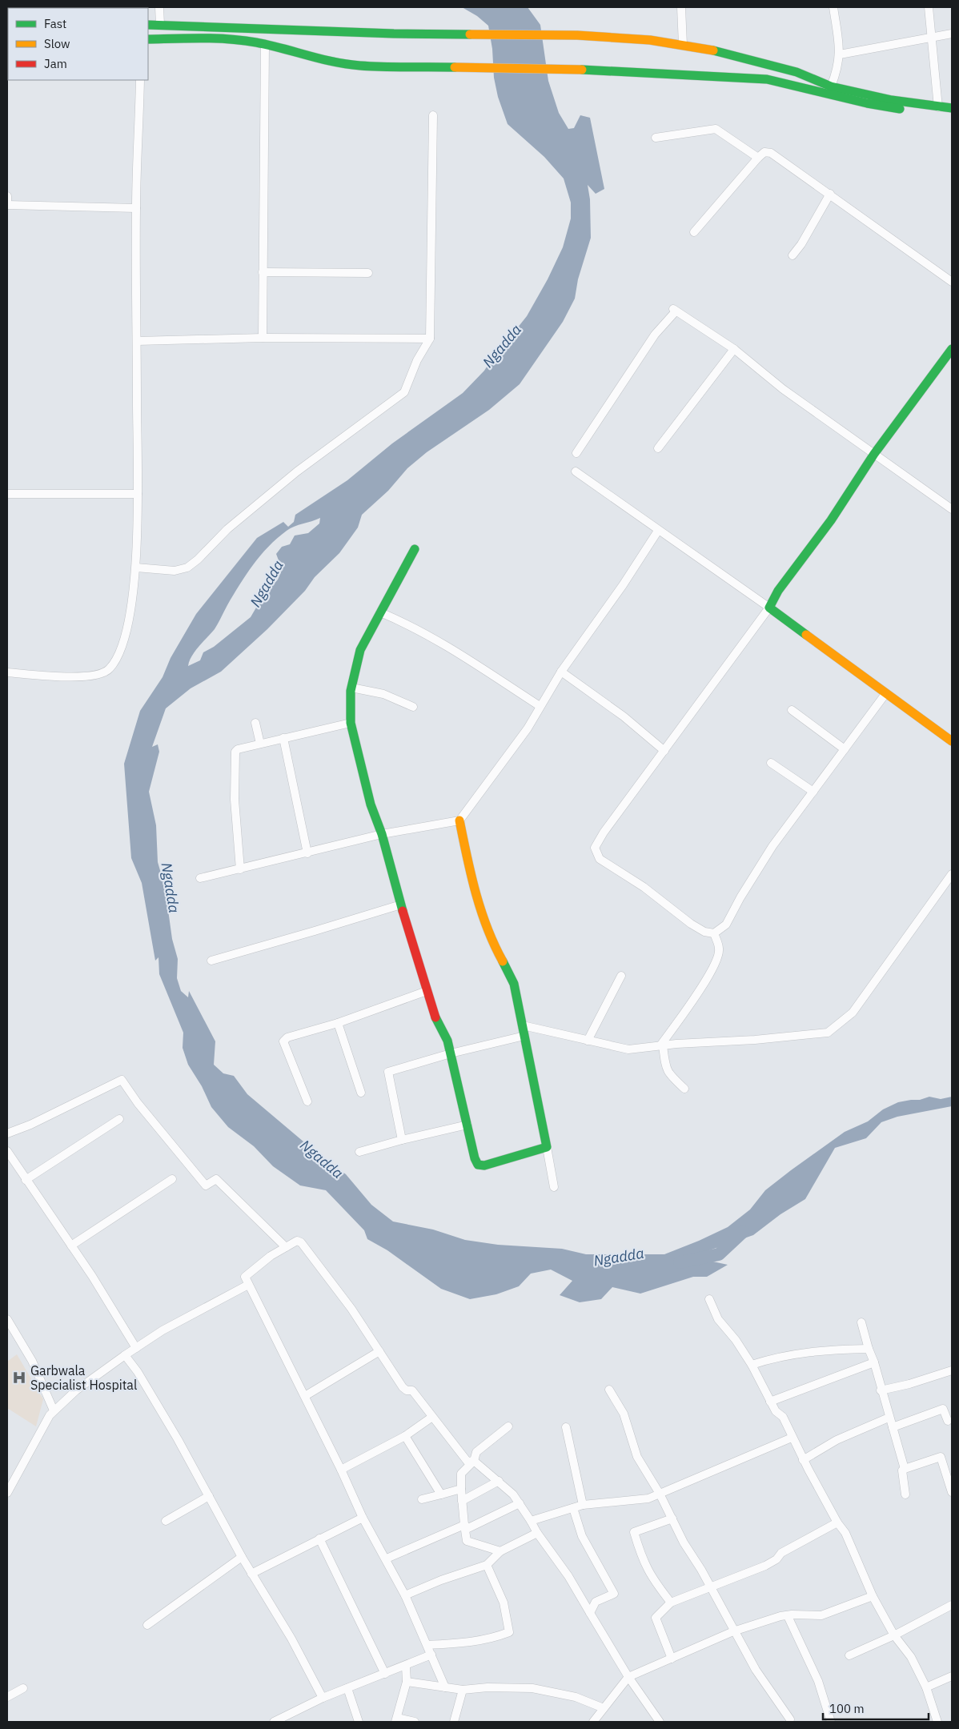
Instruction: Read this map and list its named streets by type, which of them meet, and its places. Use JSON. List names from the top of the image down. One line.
{"water":["Ngadda"],"places":{"hospital":["Garbwala Specialist Hospital"]},"legend":["Fast","Slow","Jam"],"scale_bar":"100 m"}
